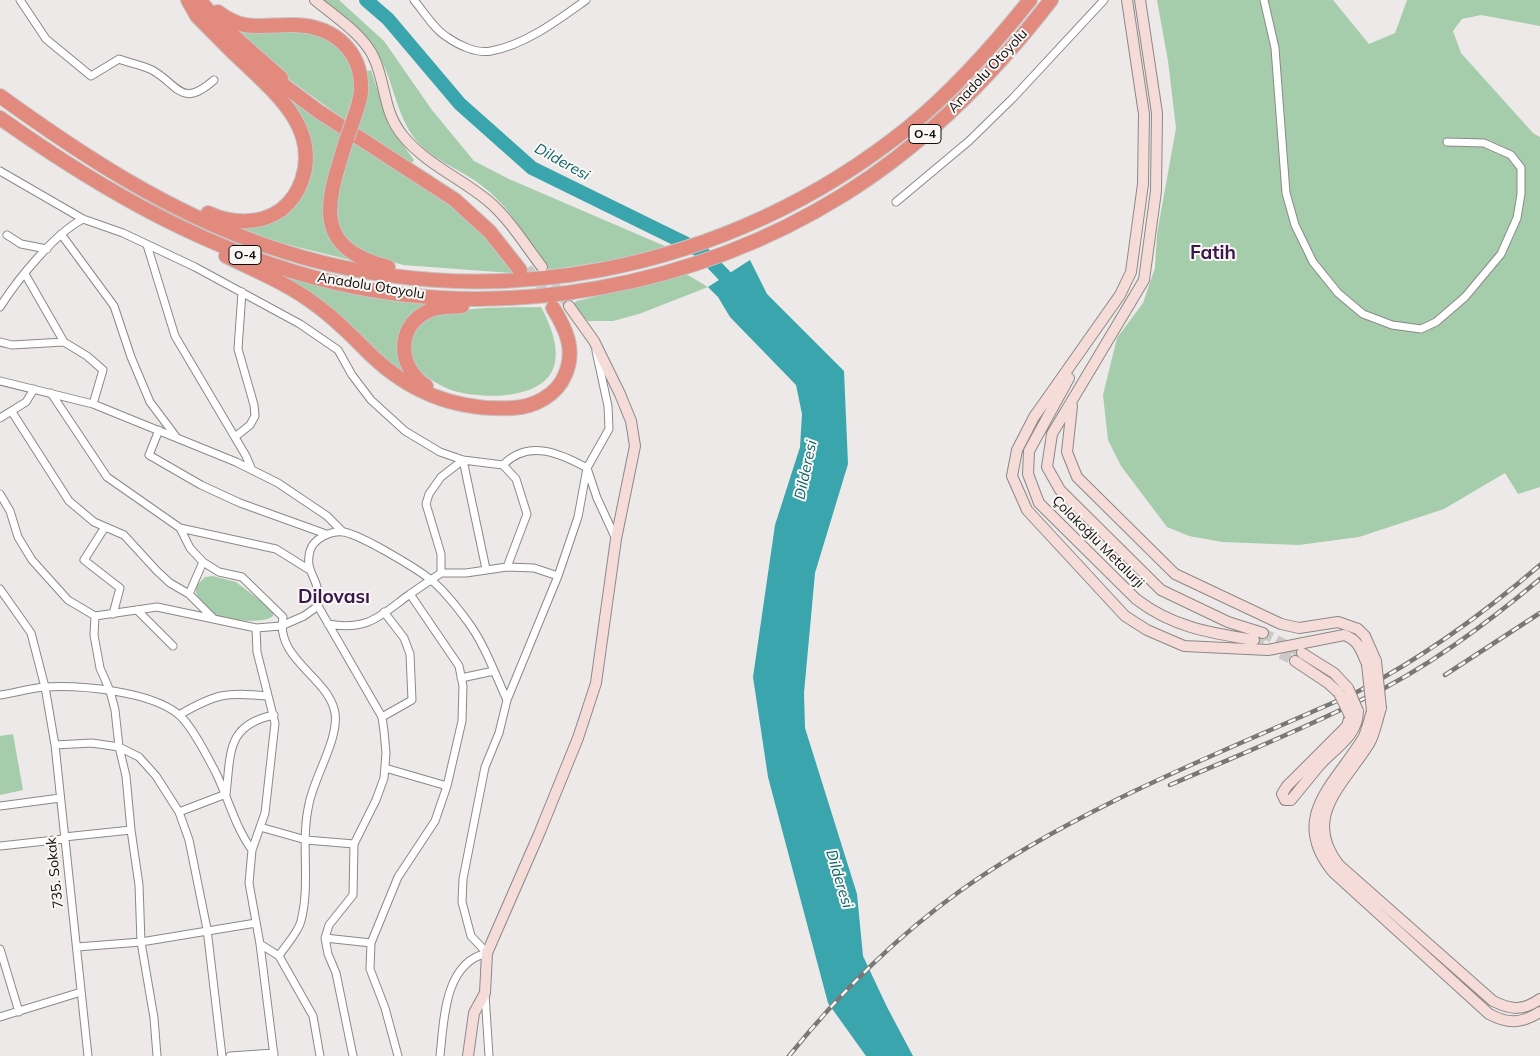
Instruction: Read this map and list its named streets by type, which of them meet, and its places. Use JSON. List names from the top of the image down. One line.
{"streets":{"highway":["Anadolu Otoyolu","O-4"],"main road":["Çolakoğlu Metalurji"],"street":["735. Sokak"]},"districts":["Fatih","Dilovası"],"water":["Dilderesi"]}
